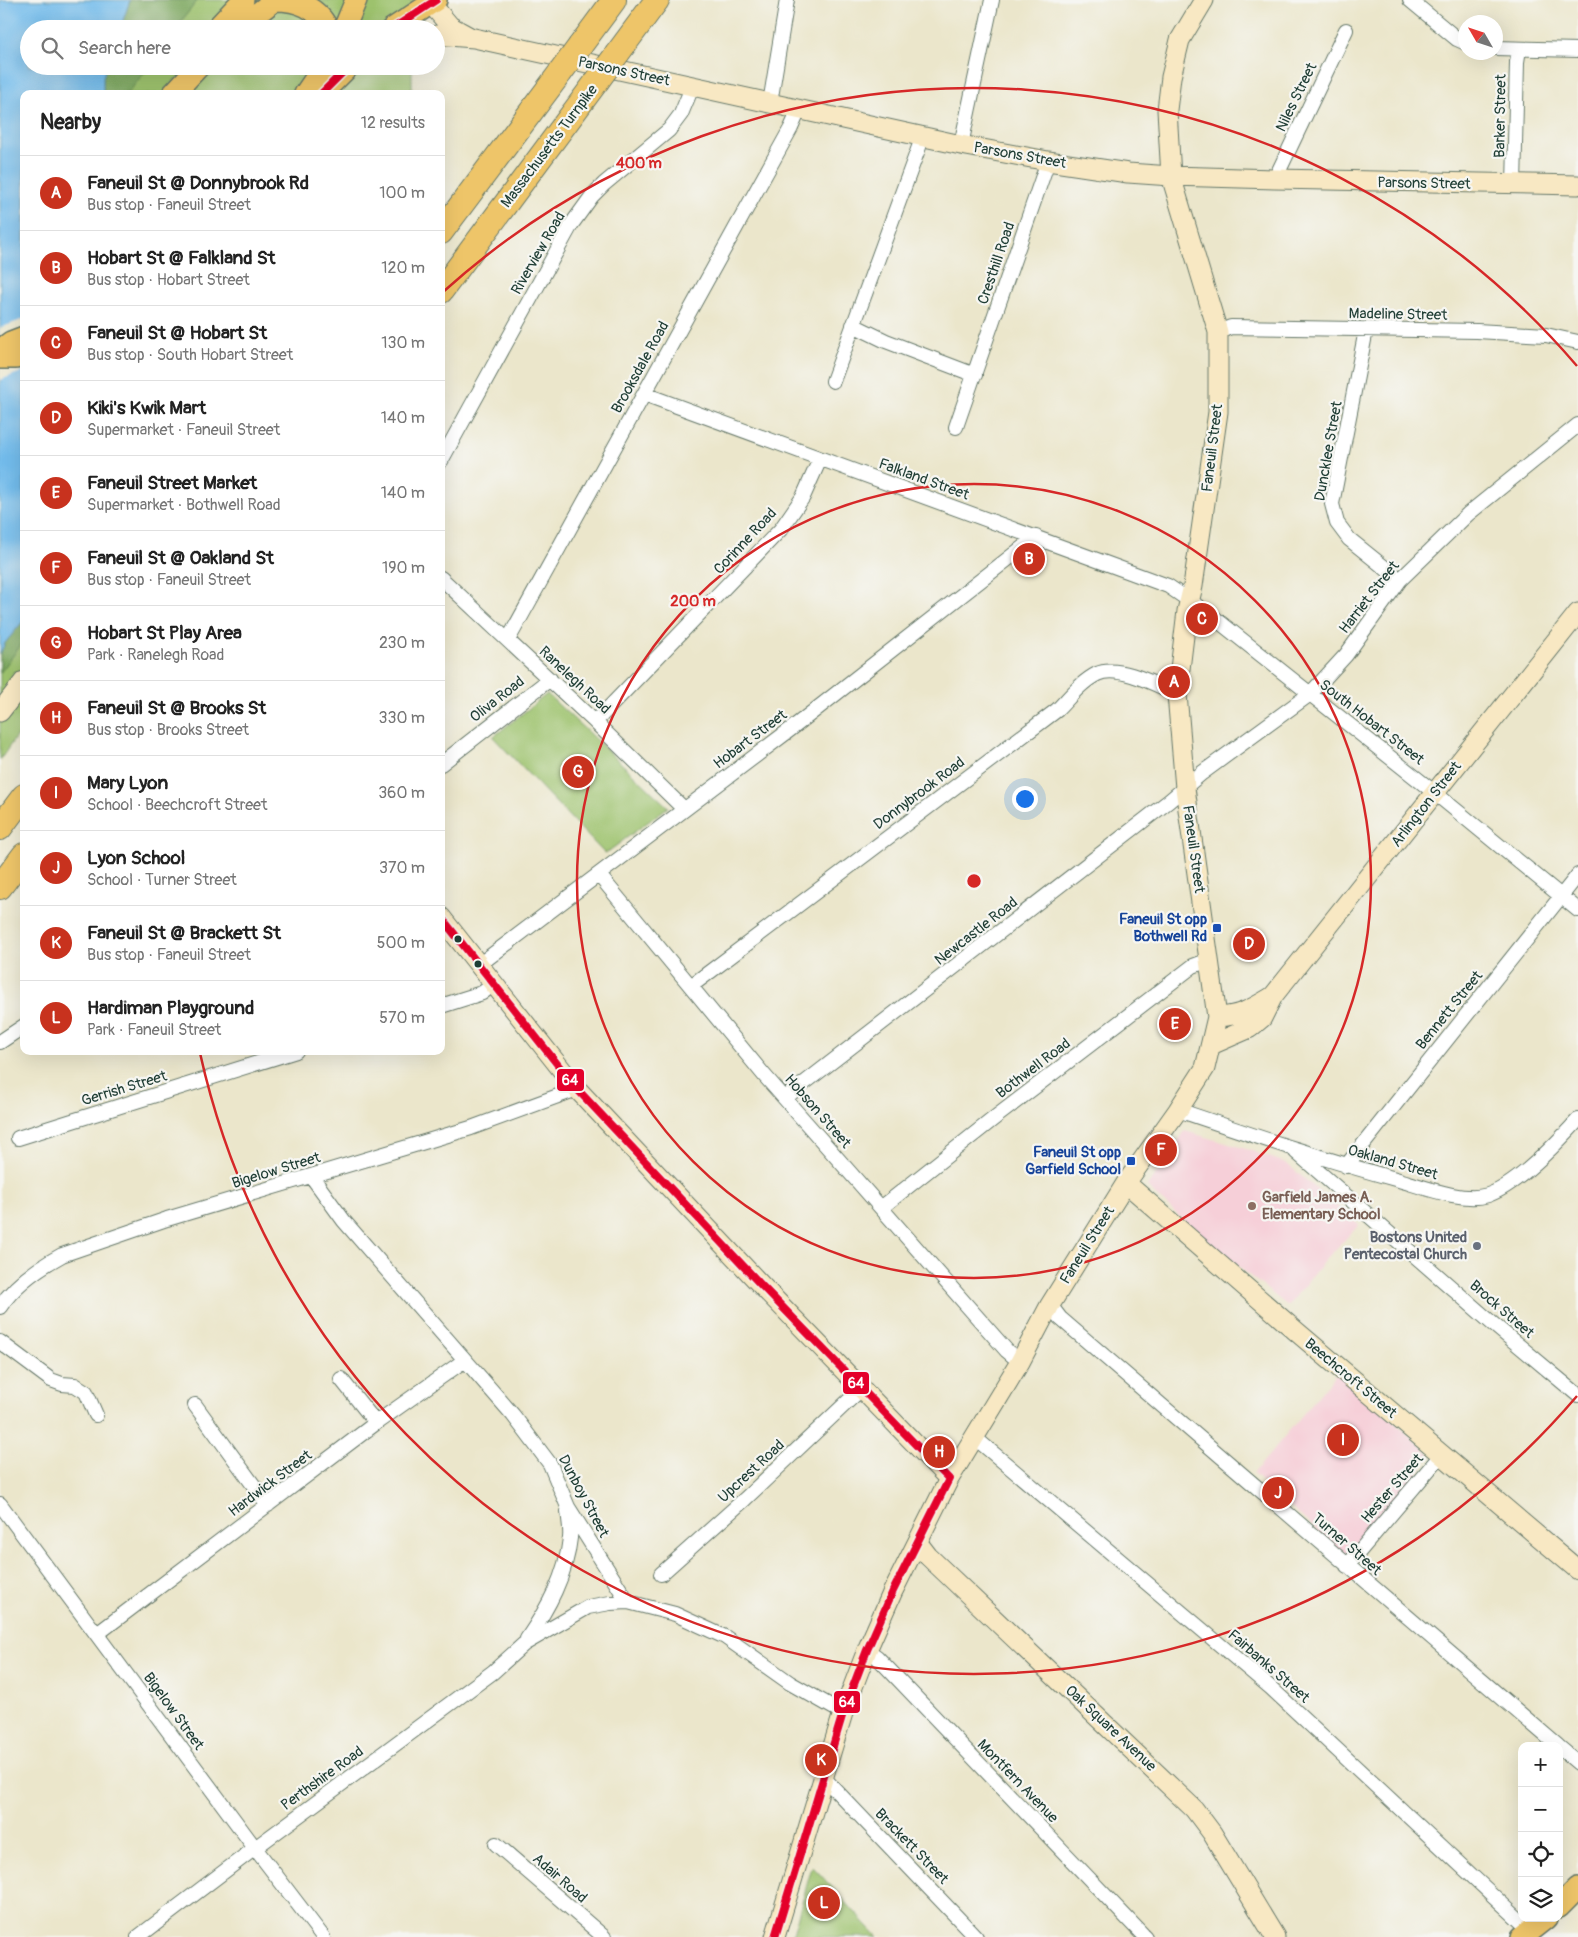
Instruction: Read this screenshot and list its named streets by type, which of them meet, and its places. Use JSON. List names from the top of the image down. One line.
{"streets":{"highway":["Massachusetts Turnpike"],"street":["Parsons Street","Niles Street","Barker Street","Riverview Road","Cresthill Road","Madeline Street","Brooksdale Road","Faneuil Street","Duncklee Street","Falkland Street","Corinne Road","Harriet Street","Ranelegh Road","Oliva Road","South Hobart Street","Hobart Street","Donnybrook Road","Arlington Street","Newcastle Road","Bennett Street","Bothwell Road","Gerrish Street","Hobson Street","Oakland Street","Bigelow Street","Brock Street","Beechcroft Street","Upcrest Road","Hardwick Street","Hester Street","Dunboy Street","Turner Street","Fairbanks Street","Oak Square Avenue","Perthshire Road","Montfern Avenue","Brackett Street","Adair Road"]},"crossings":[["Parsons Street","Niles Street"],["Parsons Street","Barker Street"],["Parsons Street","Riverview Road"],["Parsons Street","Cresthill Road"],["Parsons Street","Brooksdale Road"],["Parsons Street","Faneuil Street"],["Madeline Street","Faneuil Street"],["Madeline Street","Duncklee Street"],["Brooksdale Road","Falkland Street"],["Brooksdale Road","Ranelegh Road"],["Faneuil Street","Falkland Street"],["Faneuil Street","Harriet Street"],["Faneuil Street","South Hobart Street"],["Faneuil Street","Donnybrook Road"],["Faneuil Street","Arlington Street"],["Faneuil Street","Newcastle Road"],["Faneuil Street","Bothwell Road"],["Faneuil Street","Hobson Street"],["Faneuil Street","Oakland Street"],["Faneuil Street","Beechcroft Street"],["Faneuil Street","Turner Street"],["Faneuil Street","Fairbanks Street"],["Faneuil Street","Oak Square Avenue"],["Faneuil Street","Montfern Avenue"],["Faneuil Street","Brackett Street"],["Duncklee Street","Harriet Street"],["Falkland Street","Corinne Road"],["Falkland Street","South Hobart Street"],["Falkland Street","Hobart Street"],["Corinne Road","Ranelegh Road"],["Harriet Street","South Hobart Street"],["Harriet Street","Newcastle Road"],["Ranelegh Road","Oliva Road"],["Ranelegh Road","Hobart Street"],["South Hobart Street","Arlington Street"],["South Hobart Street","Bennett Street"],["Hobart Street","Hobson Street"],["Donnybrook Road","Hobson Street"],["Newcastle Road","Hobson Street"],["Bennett Street","Oakland Street"],["Bothwell Road","Hobson Street"],["Oakland Street","Brock Street"],["Bigelow Street","Hardwick Street"],["Bigelow Street","Dunboy Street"],["Bigelow Street","Perthshire Road"],["Beechcroft Street","Hester Street"],["Hardwick Street","Dunboy Street"],["Hester Street","Turner Street"],["Dunboy Street","Perthshire Road"]],"places":{"transit":["Faneuil St opp Bothwell Rd","Faneuil St opp Garfield School"],"other":["Garfield James A. Elementary School","Bostons United Pentecostal Church"]},"lines":["transit line 64"],"north":"top left","page":{"search":"Search here","heading":["Nearby","12 results"],"list":[{"mark":"A","name":"Faneuil St @ Donnybrook Rd","note":"Bus stop · Faneuil Street","value":"100 m"},{"mark":"B","name":"Hobart St @ Falkland St","note":"Bus stop · Hobart Street","value":"120 m"},{"mark":"C","name":"Faneuil St @ Hobart St","note":"Bus stop · South Hobart Street","value":"130 m"},{"mark":"D","name":"Kiki's Kwik Mart","note":"Supermarket · Faneuil Street","value":"140 m"},{"mark":"E","name":"Faneuil Street Market","note":"Supermarket · Bothwell Road","value":"140 m"},{"mark":"F","name":"Faneuil St @ Oakland St","note":"Bus stop · Faneuil Street","value":"190 m"},{"mark":"G","name":"Hobart St Play Area","note":"Park · Ranelegh Road","value":"230 m"},{"mark":"H","name":"Faneuil St @ Brooks St","note":"Bus stop · Brooks Street","value":"330 m"},{"mark":"I","name":"Mary Lyon","note":"School · Beechcroft Street","value":"360 m"},{"mark":"J","name":"Lyon School","note":"School · Turner Street","value":"370 m"},{"mark":"K","name":"Faneuil St @ Brackett St","note":"Bus stop · Faneuil Street","value":"500 m"},{"mark":"L","name":"Hardiman Playground","note":"Park · Faneuil Street","value":"570 m"}],"pins":["B","C","A","G","D","E","F","I","H","J","K","L"],"map_buttons":["+","−"]},"rings":["400 m","200 m"]}
